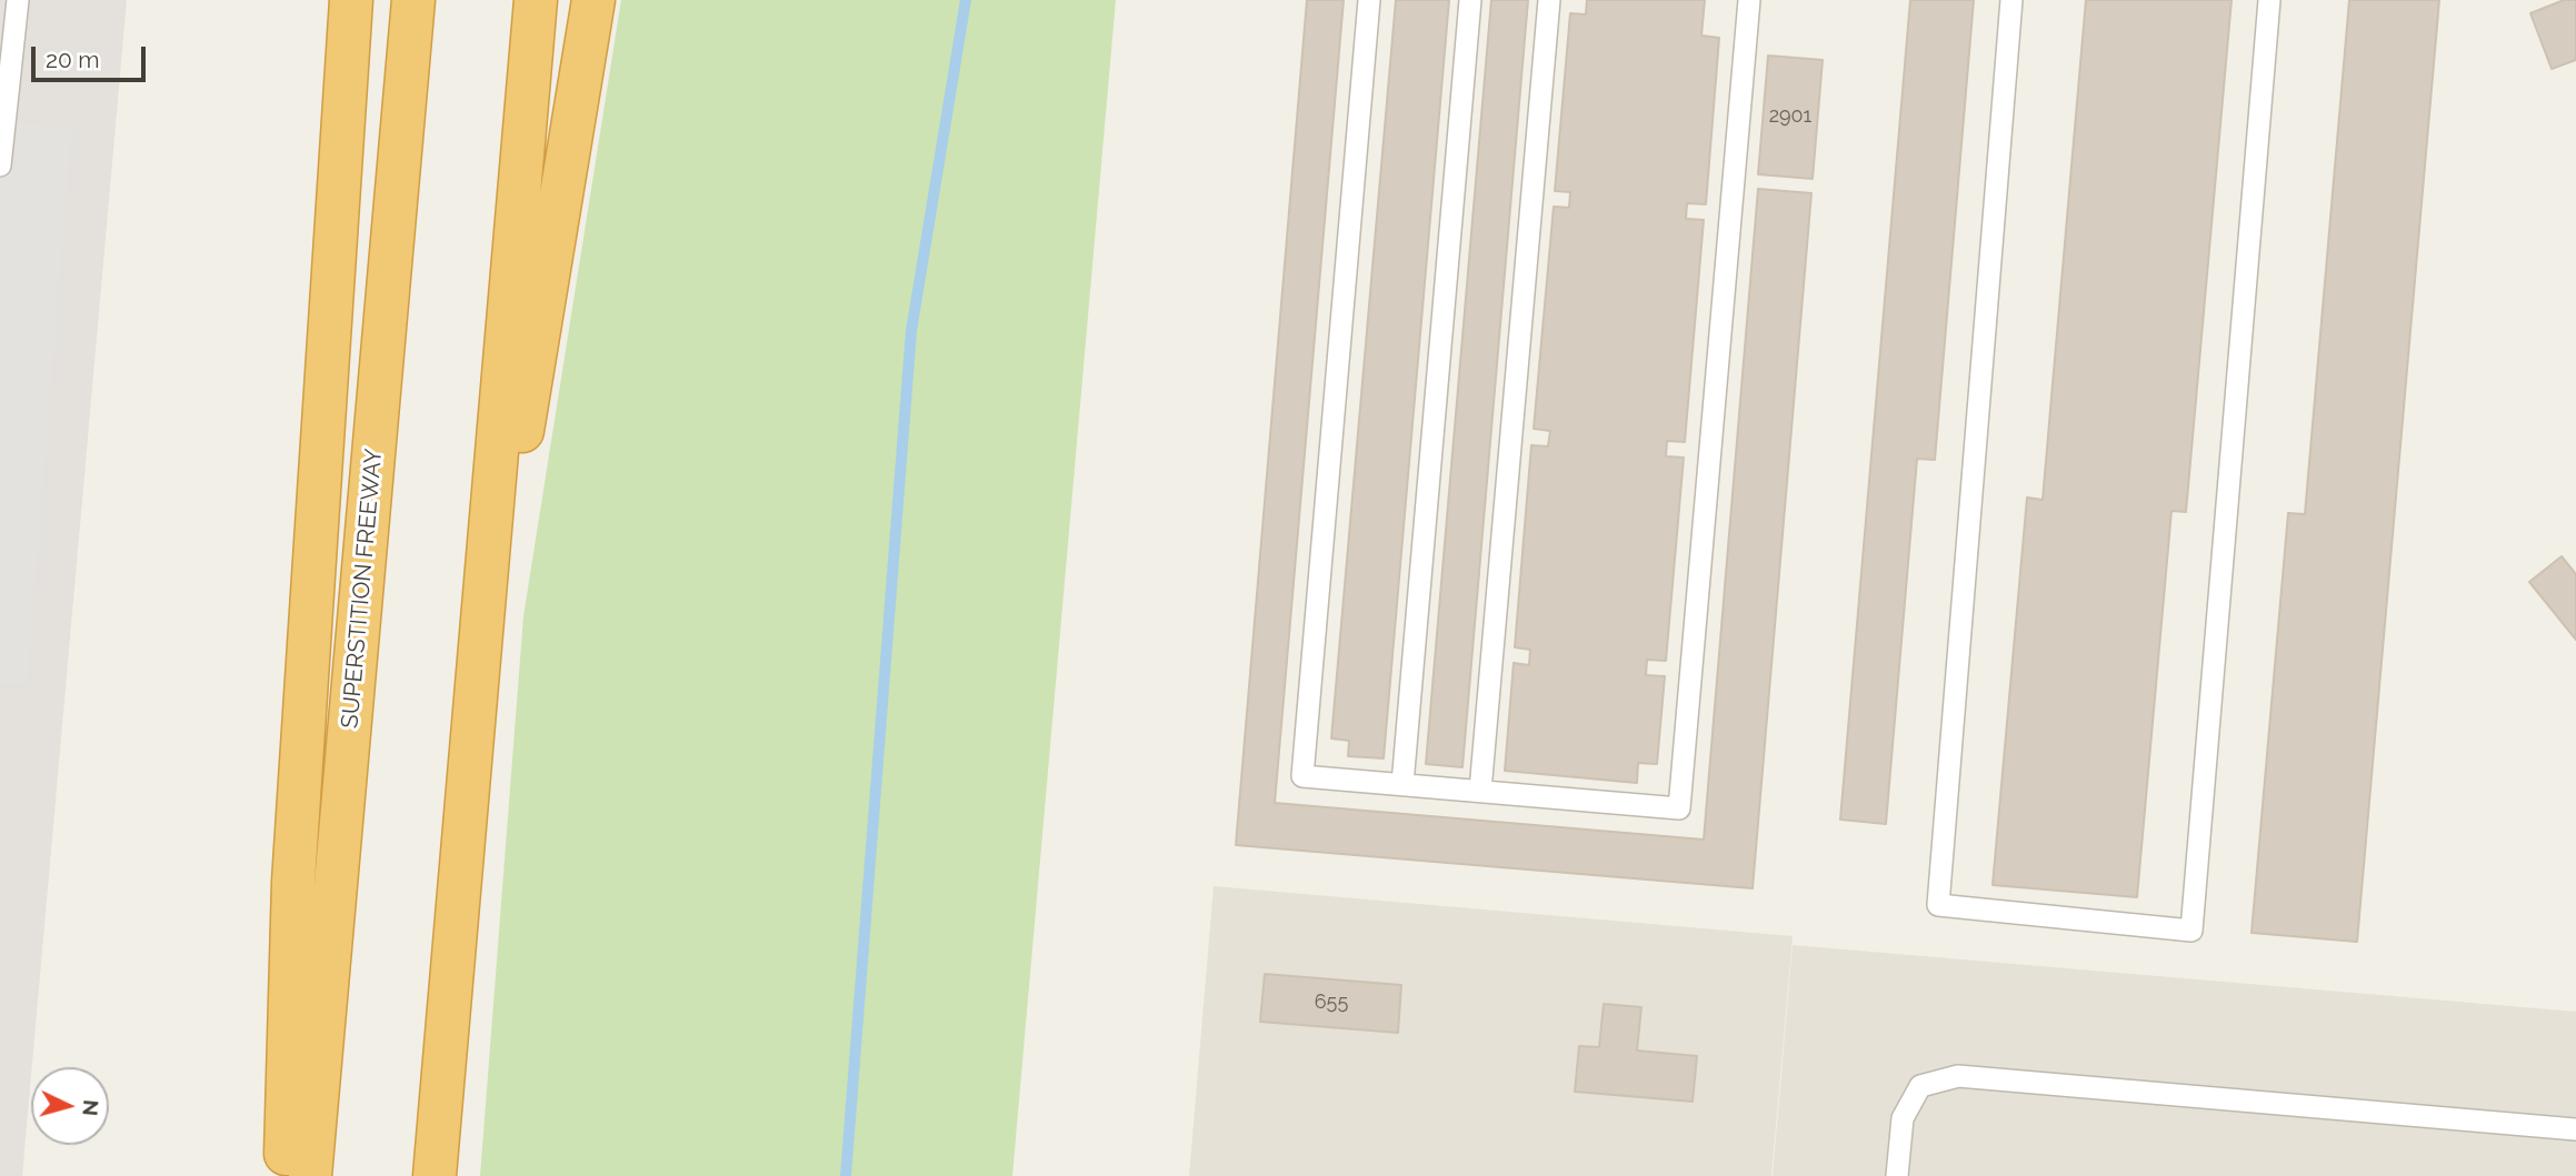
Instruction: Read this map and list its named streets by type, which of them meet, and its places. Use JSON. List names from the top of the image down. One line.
{"streets":{"highway":["SUPERSTITION FREEWAY"]},"house_numbers":["2901","655"],"scale_bar":"20 m","north":"right"}
